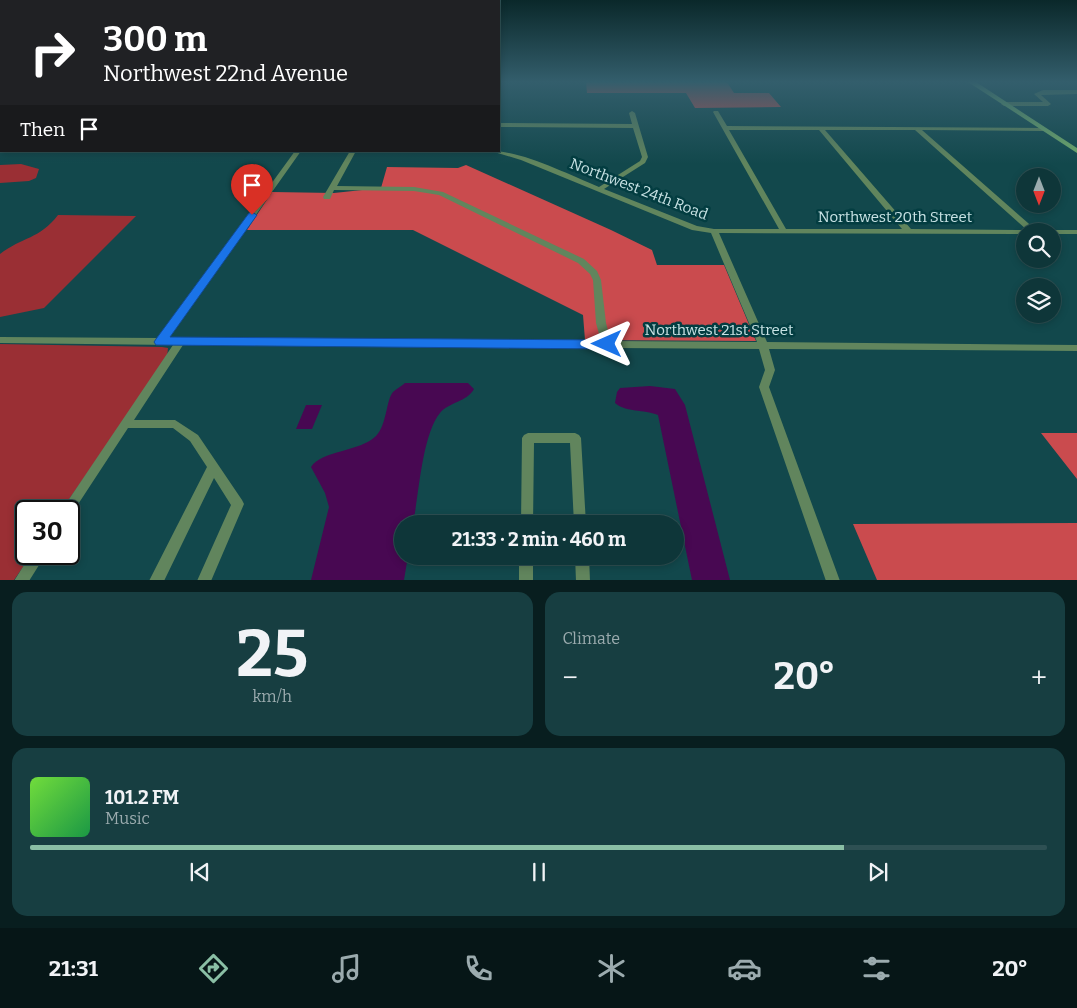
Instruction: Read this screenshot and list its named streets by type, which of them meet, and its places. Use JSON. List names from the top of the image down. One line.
{"streets":{"street":["Northwest 24th Road","Northwest 20th Street","Northwest 21st Street"]},"crossings":[["Northwest 24th Road","Northwest 20th Street"],["Northwest 24th Road","Northwest 21st Street"]],"north":"bottom","page":{"turn":["300 m","Northwest 22nd Avenue"],"then":"Then","limit":"30","trip":"21:33 · 2 min · 460 m","tile":[["25","km/h"],"Climate"],"heat":["−","20°","+"],"song":["101.2 FM","Music"],"tabs":["21:31","20°"]}}
